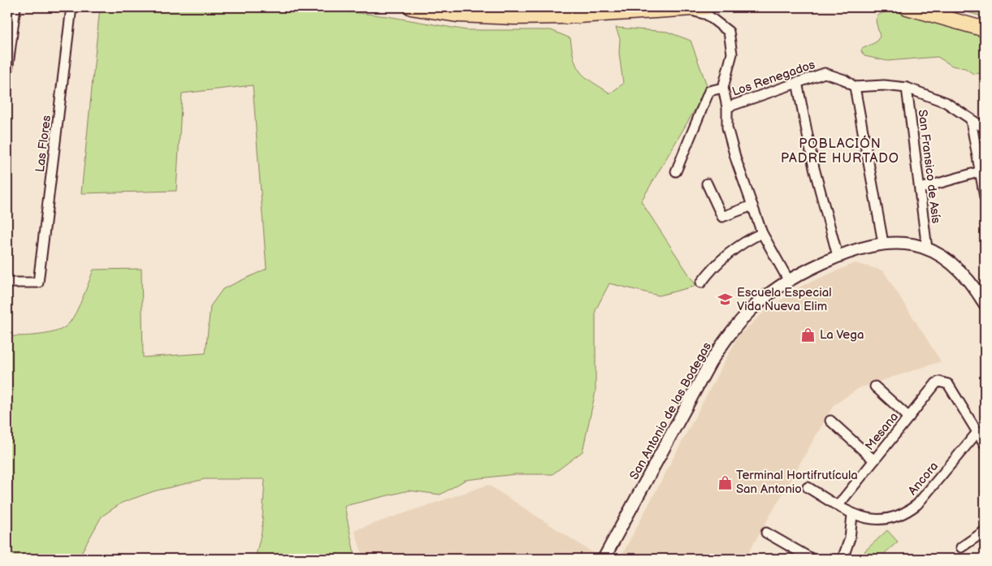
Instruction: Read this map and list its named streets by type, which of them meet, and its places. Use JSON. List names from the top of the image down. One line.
{"streets":{"street":["Los Renegados","Las Flores","San Fransico de Asís","San Antonio de las Bodegas","Mesana","Ancora"]},"crossings":[["San Fransico de Asís","San Antonio de las Bodegas"],["Mesana","Ancora"]],"districts":["POBLACIÓN PADRE HURTADO"],"places":{"school or university":["Escuela Especial Vida Nueva Elim"],"shop":["La Vega","Terminal Hortifrutícula San Antonio"]}}
